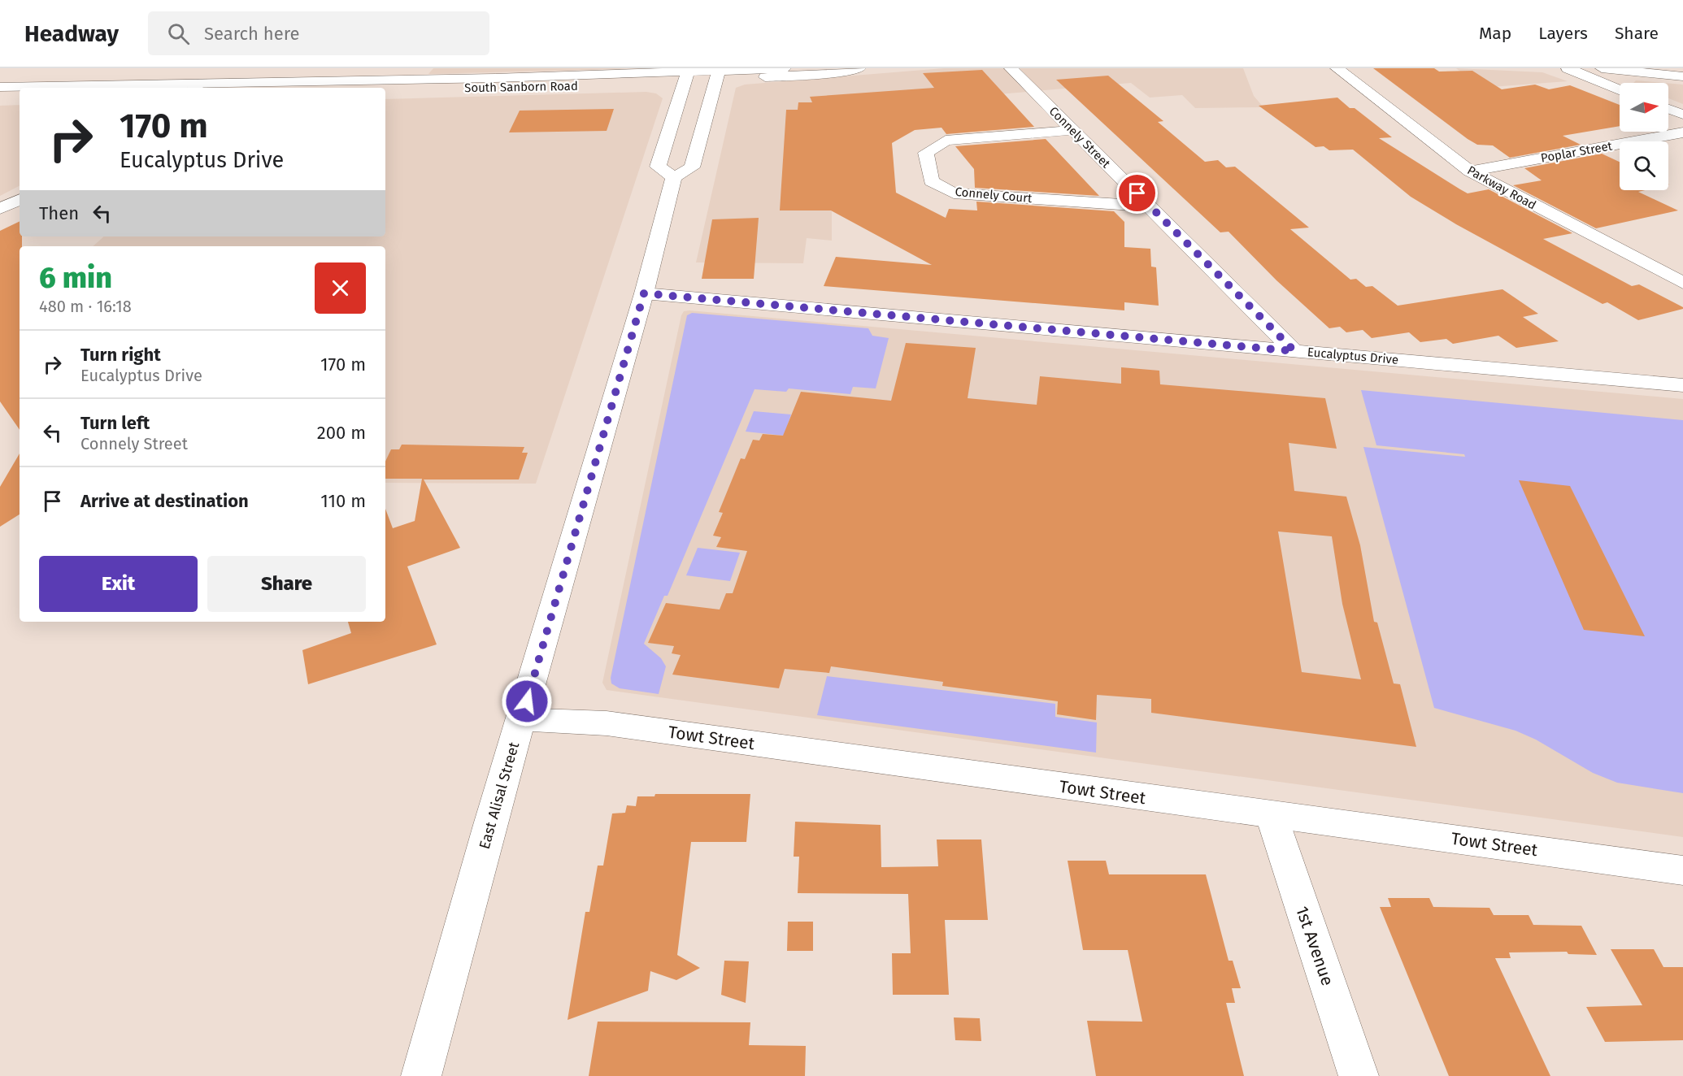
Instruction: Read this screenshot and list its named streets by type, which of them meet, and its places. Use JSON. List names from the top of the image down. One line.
{"streets":{"street":["South Sanborn Road","Connely Street","Poplar Street","Parkway Road","Connely Court","Eucalyptus Drive","Towt Street","East Alisal Street","1st Avenue"]},"crossings":[["Connely Street","Connely Court"],["Connely Street","Eucalyptus Drive"],["Poplar Street","Parkway Road"],["Eucalyptus Drive","East Alisal Street"],["Towt Street","East Alisal Street"],["Towt Street","1st Avenue"]],"north":"right","page":{"header":"Headway","search":"Search here","nav":["Map","Layers","Share"],"turn":["170 m","Eucalyptus Drive"],"then":"Then","heading":["6 min","480 m · 16:18"],"list":[{"name":"Turn right","note":"Eucalyptus Drive","value":"170 m"},{"name":"Turn left","note":"Connely Street","value":"200 m"},{"name":"Arrive at destination","value":"110 m"}],"buttons":["Exit","Share"]}}
